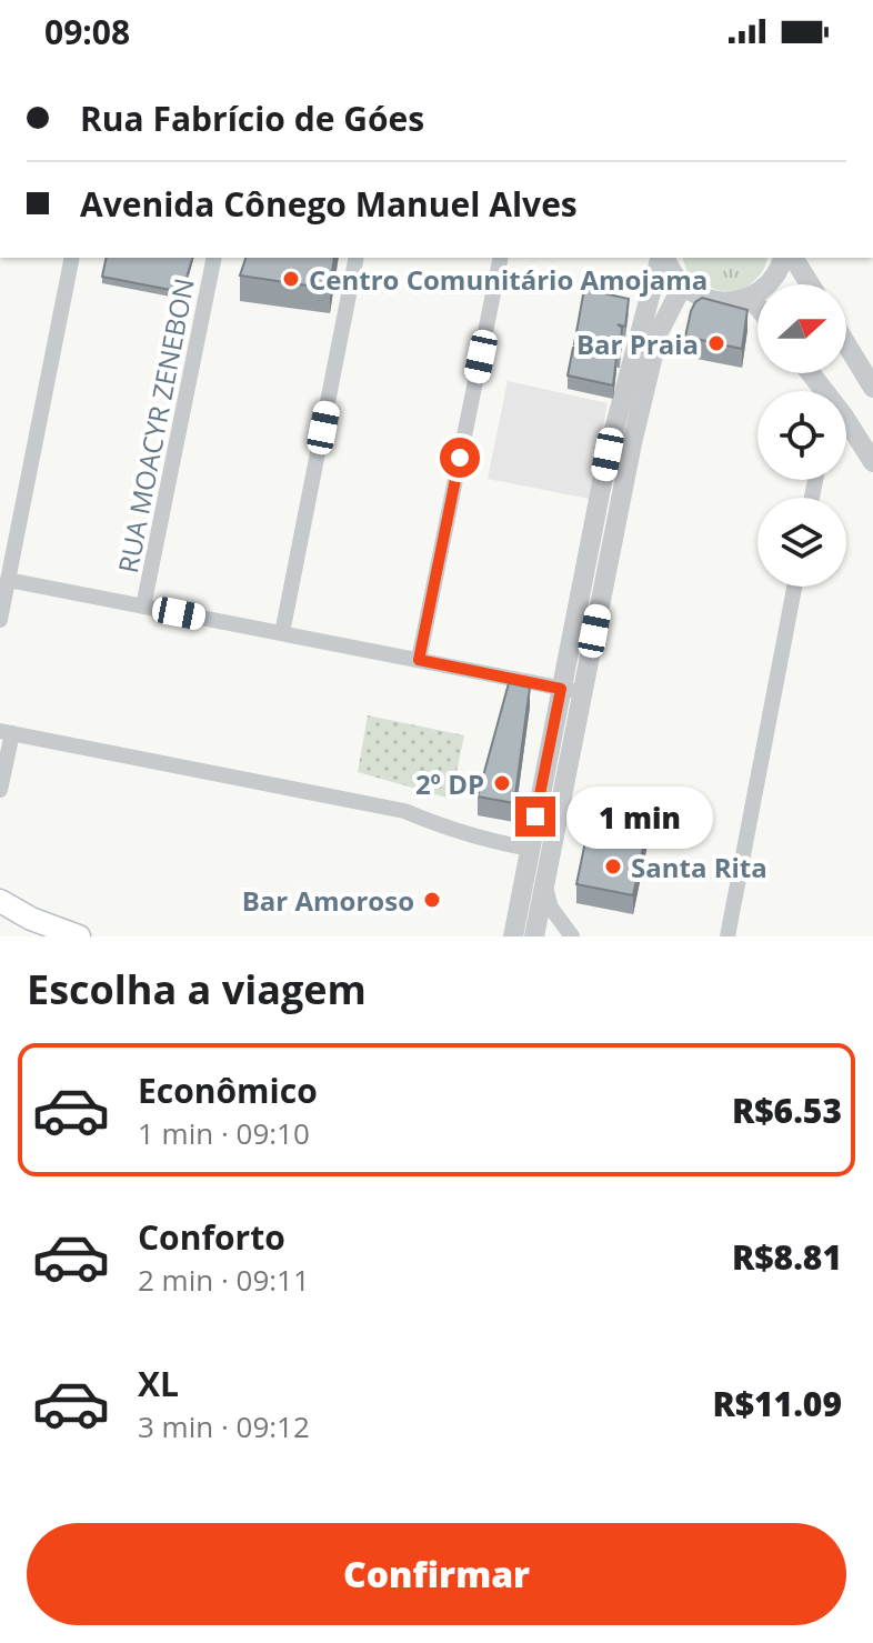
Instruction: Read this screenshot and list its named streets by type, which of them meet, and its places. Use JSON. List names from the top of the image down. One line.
{"streets":{"street":["RUA MOACYR ZENEBON"]},"places":["Centro Comunitário Amojama","Bar Praia","2º DP","Santa Rita","Bar Amoroso"],"north":"right","page":{"status":"09:08","banner":["Rua Fabrício de Góes","Avenida Cônego Manuel Alves"],"bubble":"1 min","heading":"Escolha a viagem","list":[{"name":"Econômico","note":"1 min · 09:10","value":"R$6.53"},{"name":"Conforto","note":"2 min · 09:11","value":"R$8.81"},{"name":"XL","note":"3 min · 09:12","value":"R$11.09"}],"buttons":"Confirmar"}}
